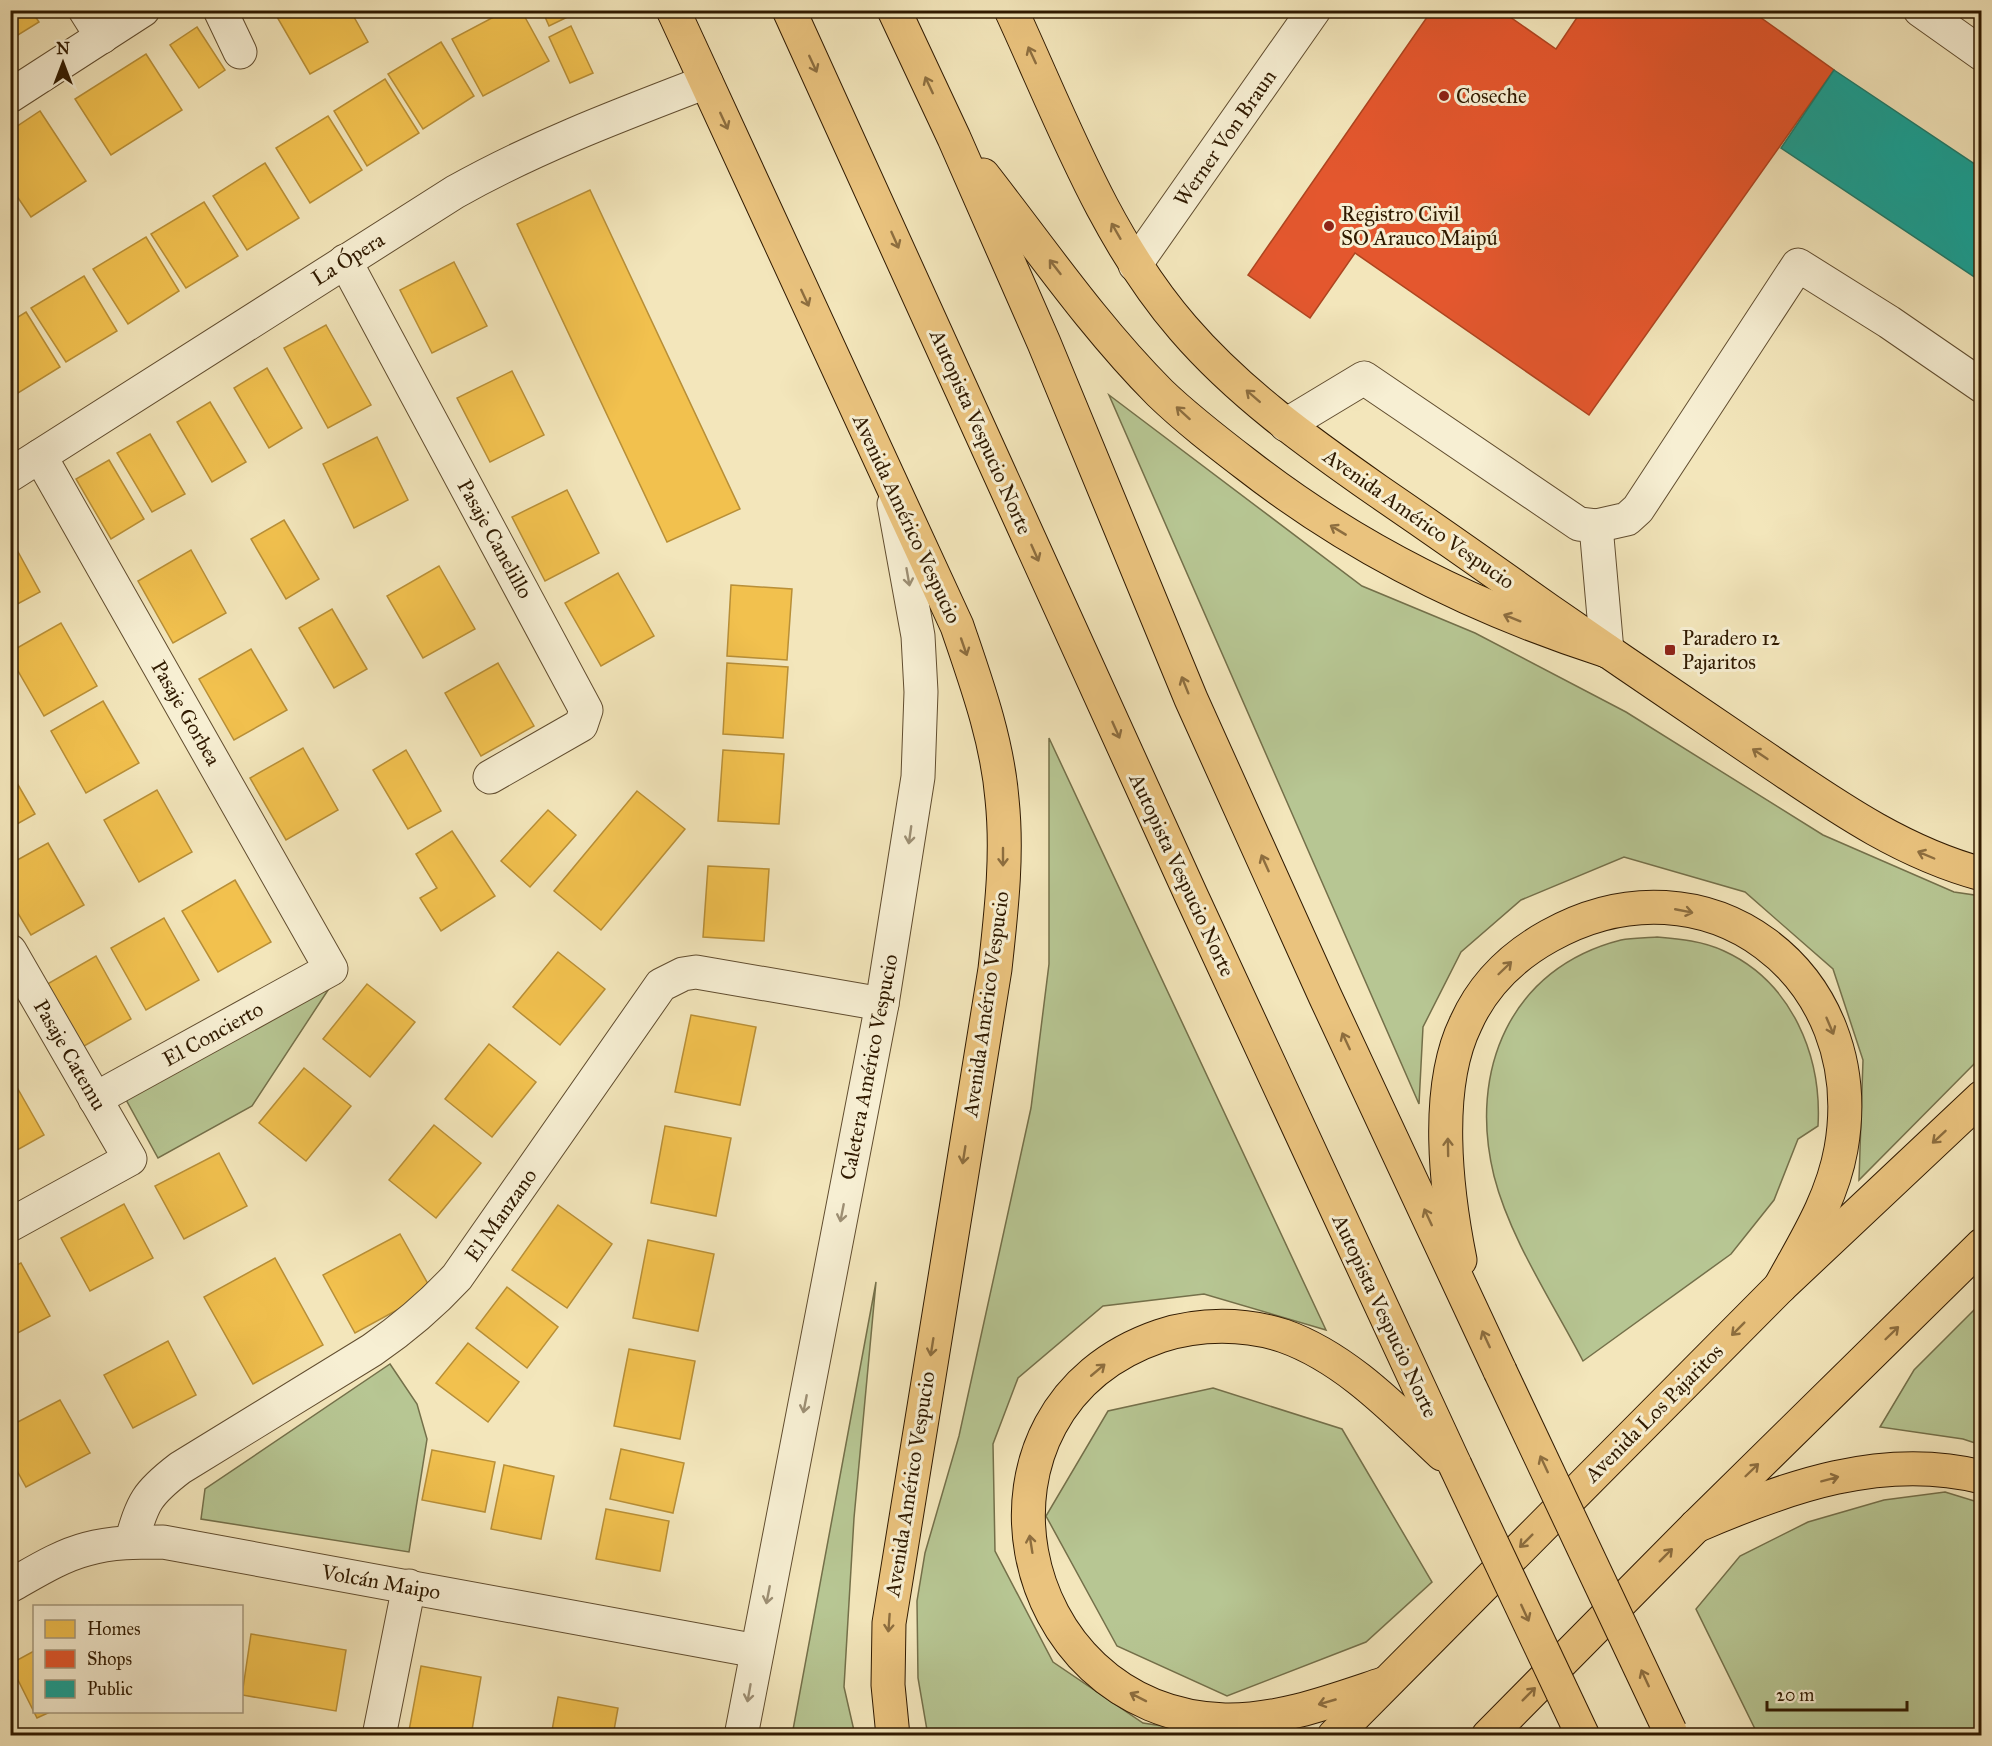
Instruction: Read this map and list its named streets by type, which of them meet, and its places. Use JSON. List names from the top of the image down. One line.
{"streets":{"main road":["Autopista Vespucio Norte","Avenida Américo Vespucio","Avenida Los Pajaritos"],"street":["Werner Von Braun","La Ópera","Pasaje Canelillo","Pasaje Gorbea","El Concierto","Pasaje Catemu","Caletera Américo Vespucio","El Manzano","Volcán Maipo"]},"crossings":[["Werner Von Braun","Avenida Américo Vespucio"],["La Ópera","Avenida Américo Vespucio"],["La Ópera","Pasaje Canelillo"],["La Ópera","Pasaje Gorbea"],["Avenida Américo Vespucio","Caletera Américo Vespucio"],["Pasaje Gorbea","El Concierto"],["El Concierto","Pasaje Catemu"],["Caletera Américo Vespucio","El Manzano"],["Caletera Américo Vespucio","Volcán Maipo"],["El Manzano","Volcán Maipo"]],"one_way":["Caletera Américo Vespucio"],"places":{"other":["Coseche","Registro Civil SO Arauco Maipú"],"transit":["Paradero 12 Pajaritos"]},"legend":["Homes","Shops","Public"],"scale_bar":"20 m","north":"top"}
